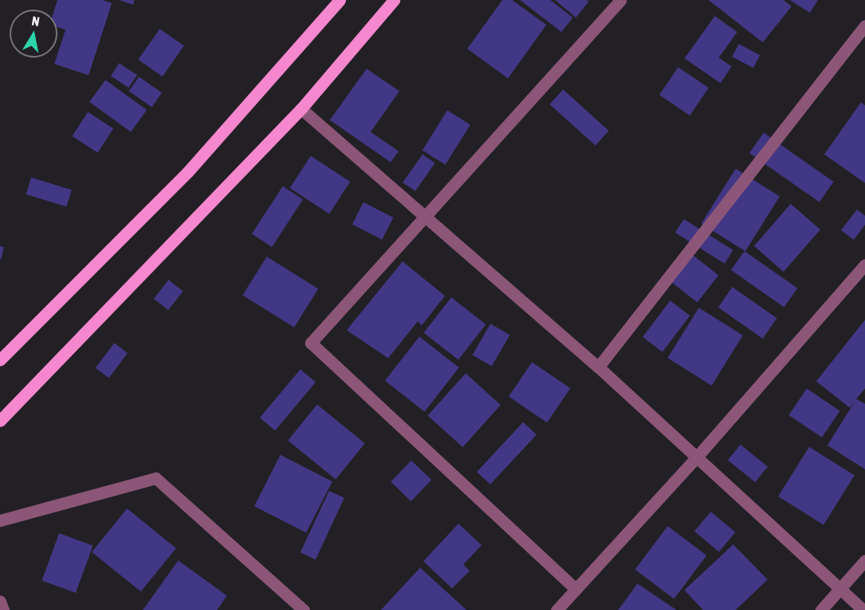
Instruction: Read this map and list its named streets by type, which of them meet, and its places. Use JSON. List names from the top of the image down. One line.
{"north":"top"}
